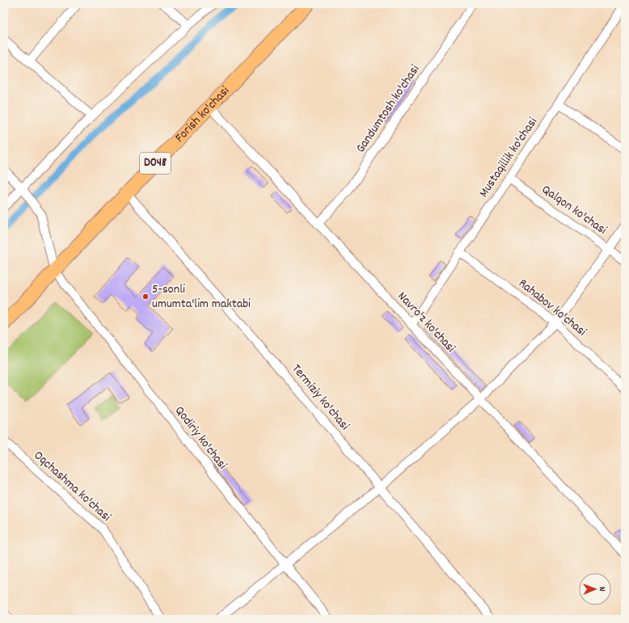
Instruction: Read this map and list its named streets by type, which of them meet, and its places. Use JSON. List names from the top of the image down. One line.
{"streets":{"main road":["Forish ko'chasi","D048"],"street":["Gandumtosh ko'chasi","Mustaqillik ko'chasi","Qalqon ko'chasi","Rahabov ko'chasi","Navro'z ko'chasi","Termiziy ko'chasi","Qodiriy ko'chasi","Oqchashma ko'chasi"]},"crossings":[["Gandumtosh ko'chasi","Navro'z ko'chasi"],["Forish ko'chasi","Navro'z ko'chasi"],["Forish ko'chasi","Termiziy ko'chasi"],["Forish ko'chasi","Qodiriy ko'chasi"],["Mustaqillik ko'chasi","Qalqon ko'chasi"],["Mustaqillik ko'chasi","Rahabov ko'chasi"],["Mustaqillik ko'chasi","Navro'z ko'chasi"]],"places":["5-sonli umumta'lim maktabi"],"north":"right"}
